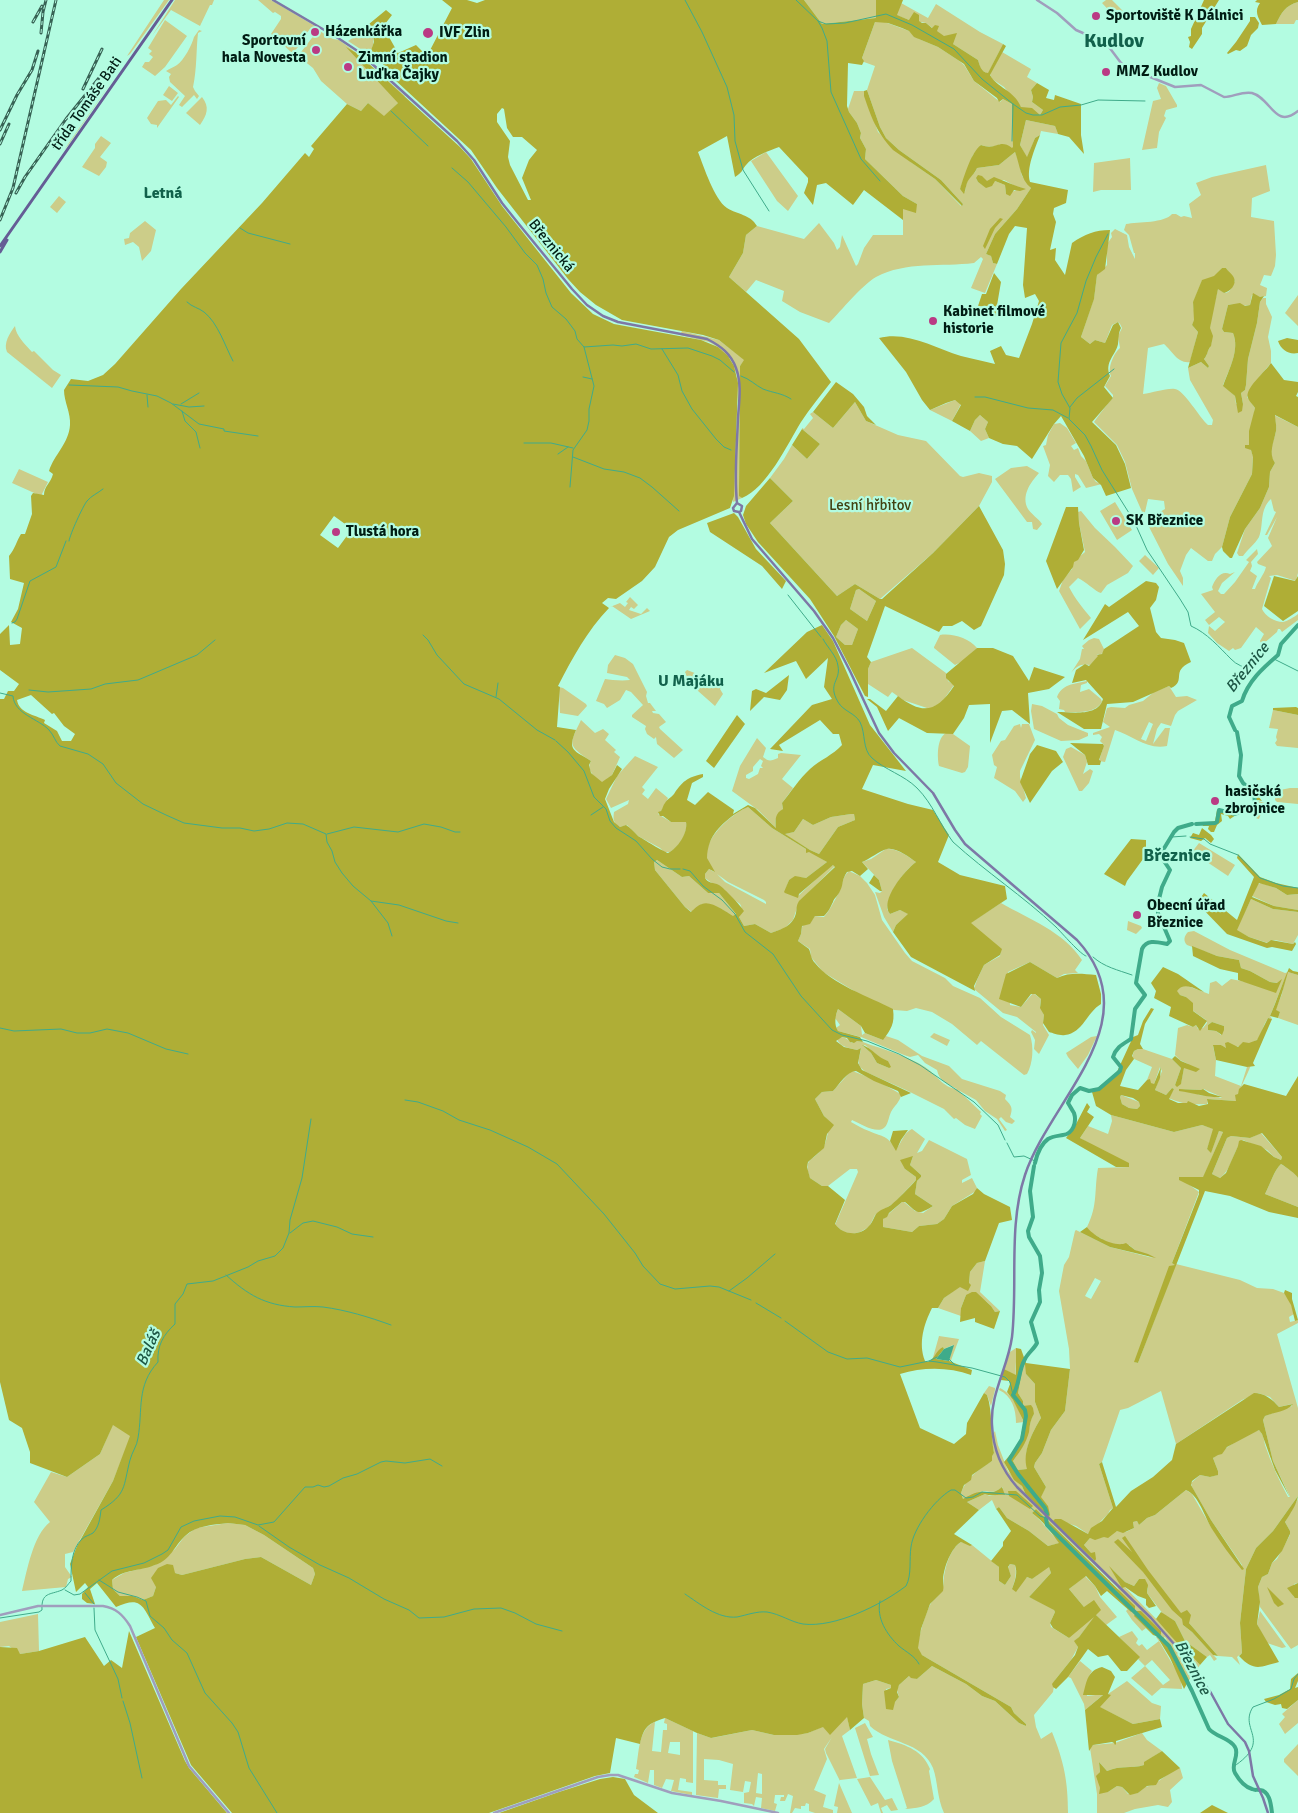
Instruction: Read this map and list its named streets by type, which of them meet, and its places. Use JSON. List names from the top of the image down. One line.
{"streets":{"main road":["třída Tomáše Bati","Březnická"]},"districts":["Kudlov","Letná","U Majáku","Březnice"],"water":["Březnice","Baláš"],"parks":["Lesní hřbitov"],"places":["Sportoviště K Dálnici","Házenkářka","IVF Zlin","Sportovní hala Novesta","Zimní stadion Luďka Čajky","MMZ Kudlov","Kabinet filmové historie","SK Březnice","Tlustá hora","hasičská zbrojnice","Obecní úřad Březnice"]}
